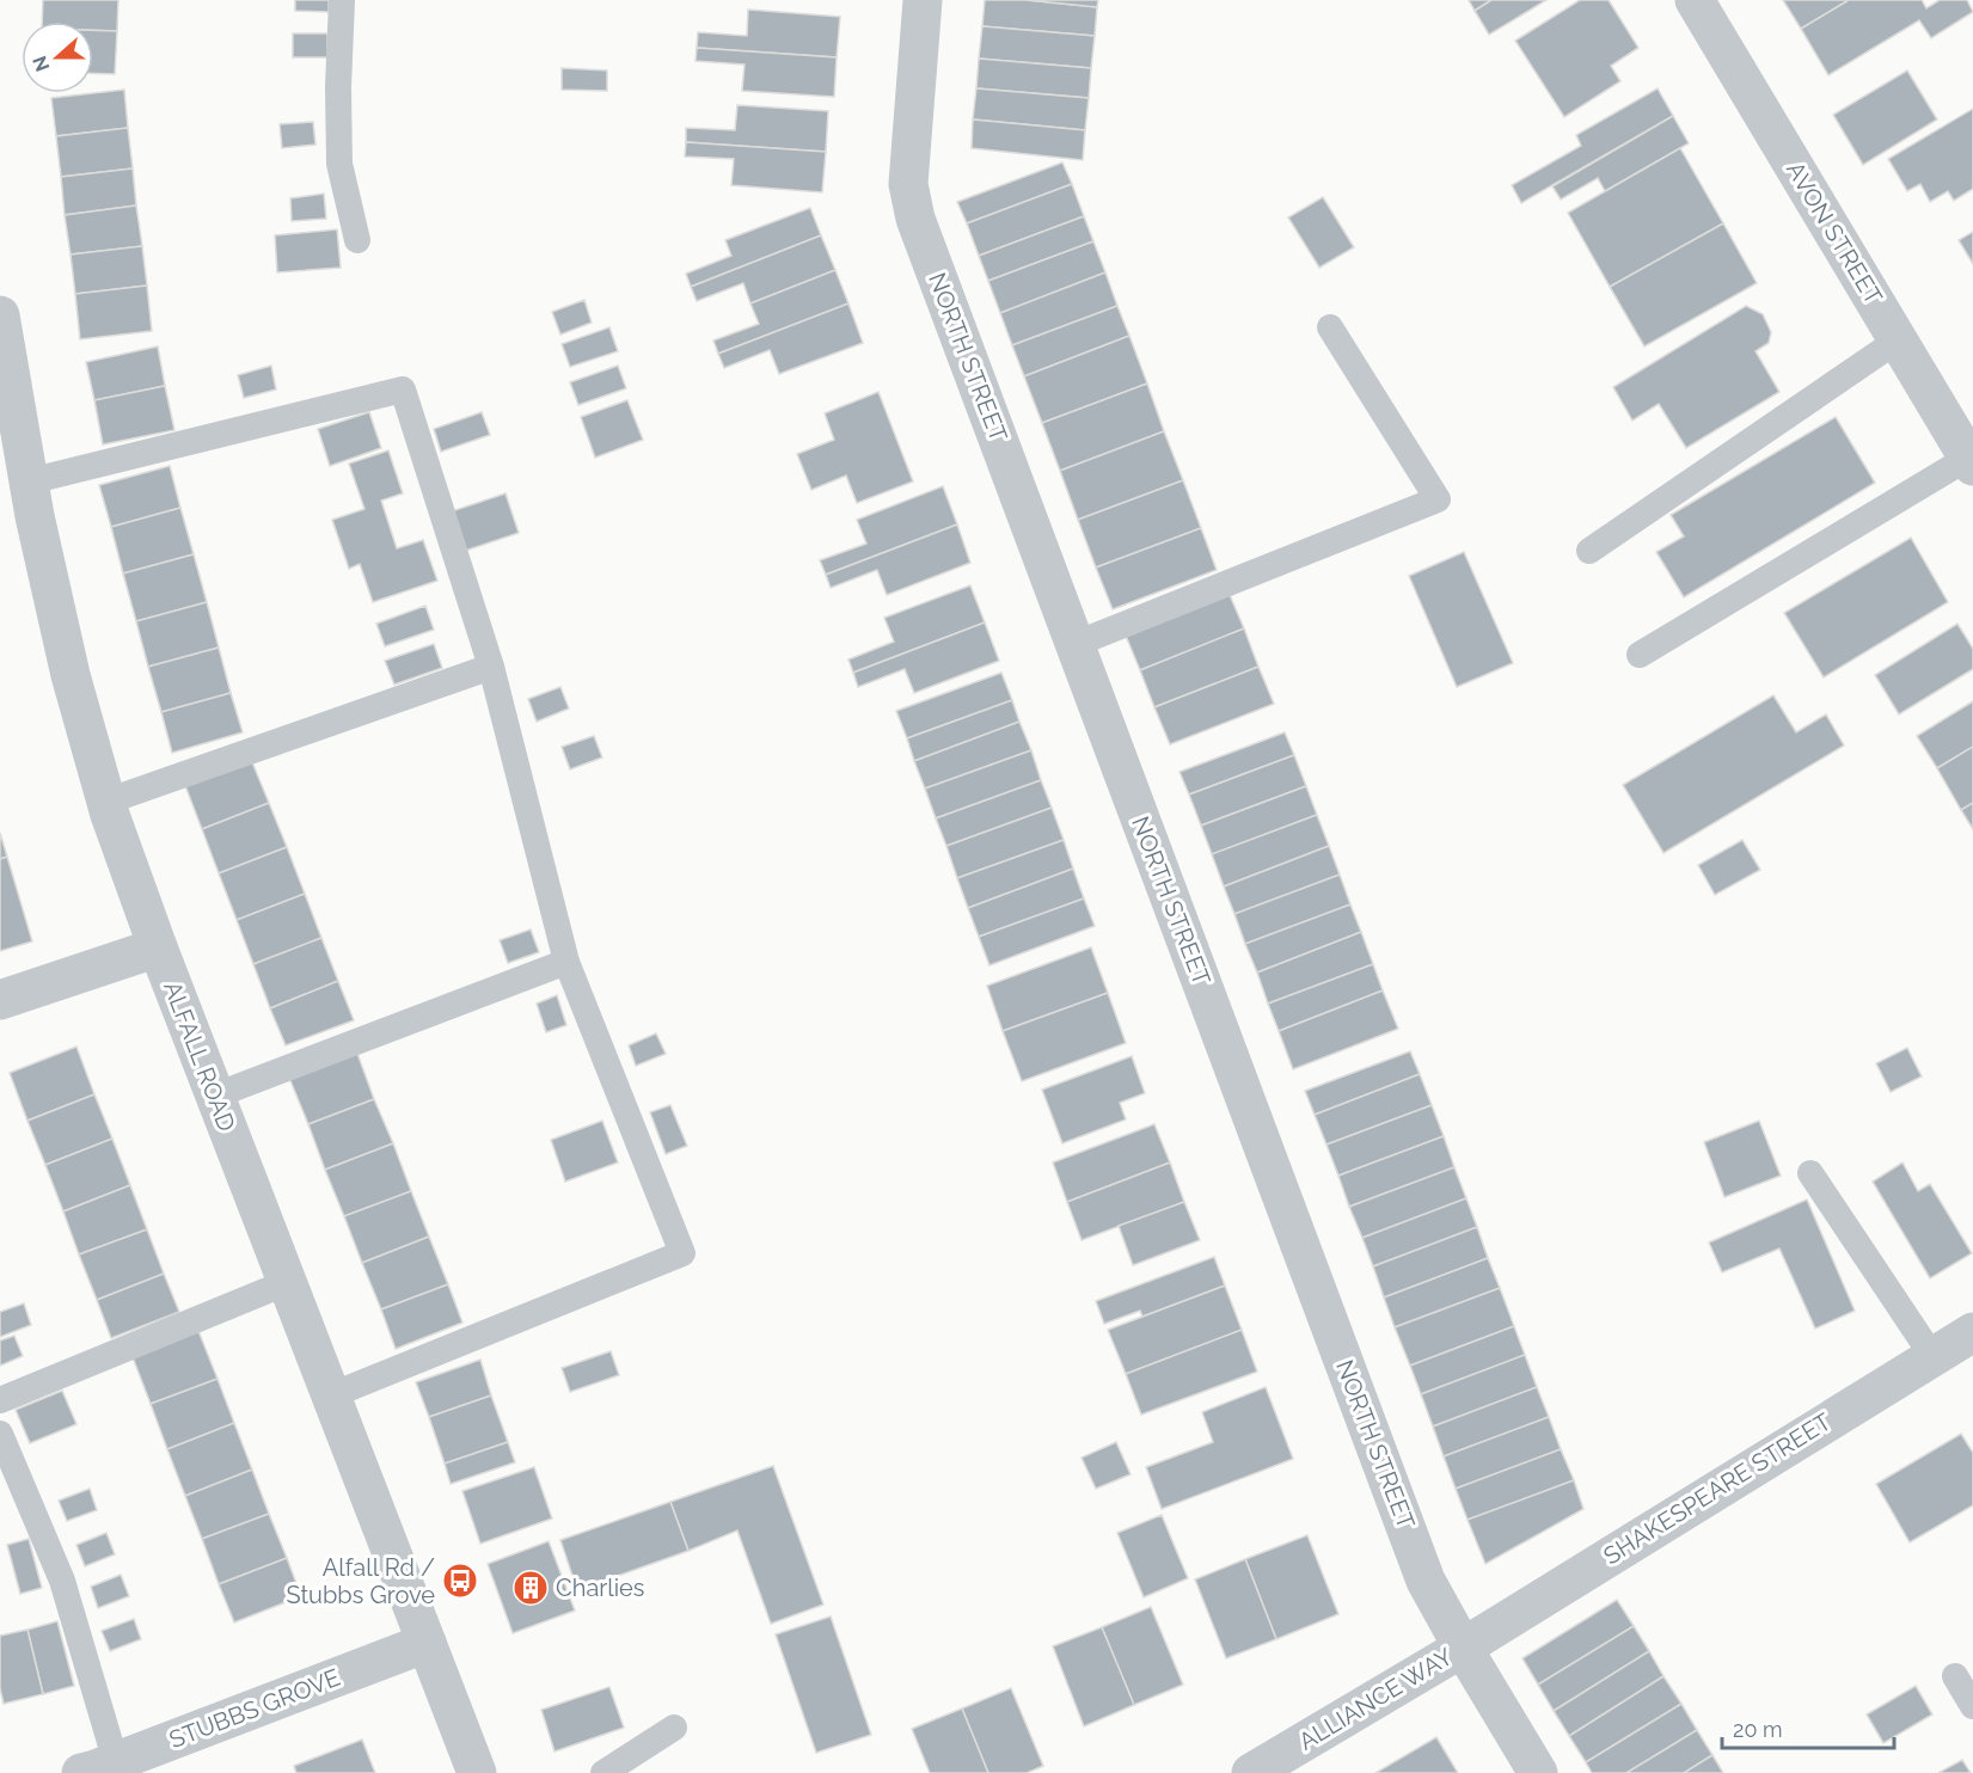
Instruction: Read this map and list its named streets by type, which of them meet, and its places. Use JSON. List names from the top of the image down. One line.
{"streets":{"street":["AVON STREET","NORTH STREET","ALFALL ROAD","SHAKESPEARE STREET","ALLIANCE WAY","STUBBS GROVE"]},"crossings":[["NORTH STREET","SHAKESPEARE STREET"],["NORTH STREET","ALLIANCE WAY"],["ALFALL ROAD","STUBBS GROVE"],["SHAKESPEARE STREET","ALLIANCE WAY"]],"places":{"bus stop":["Alfall Rd / Stubbs Grove"],"building":["Charlies"]},"scale_bar":"20 m","north":"left"}
